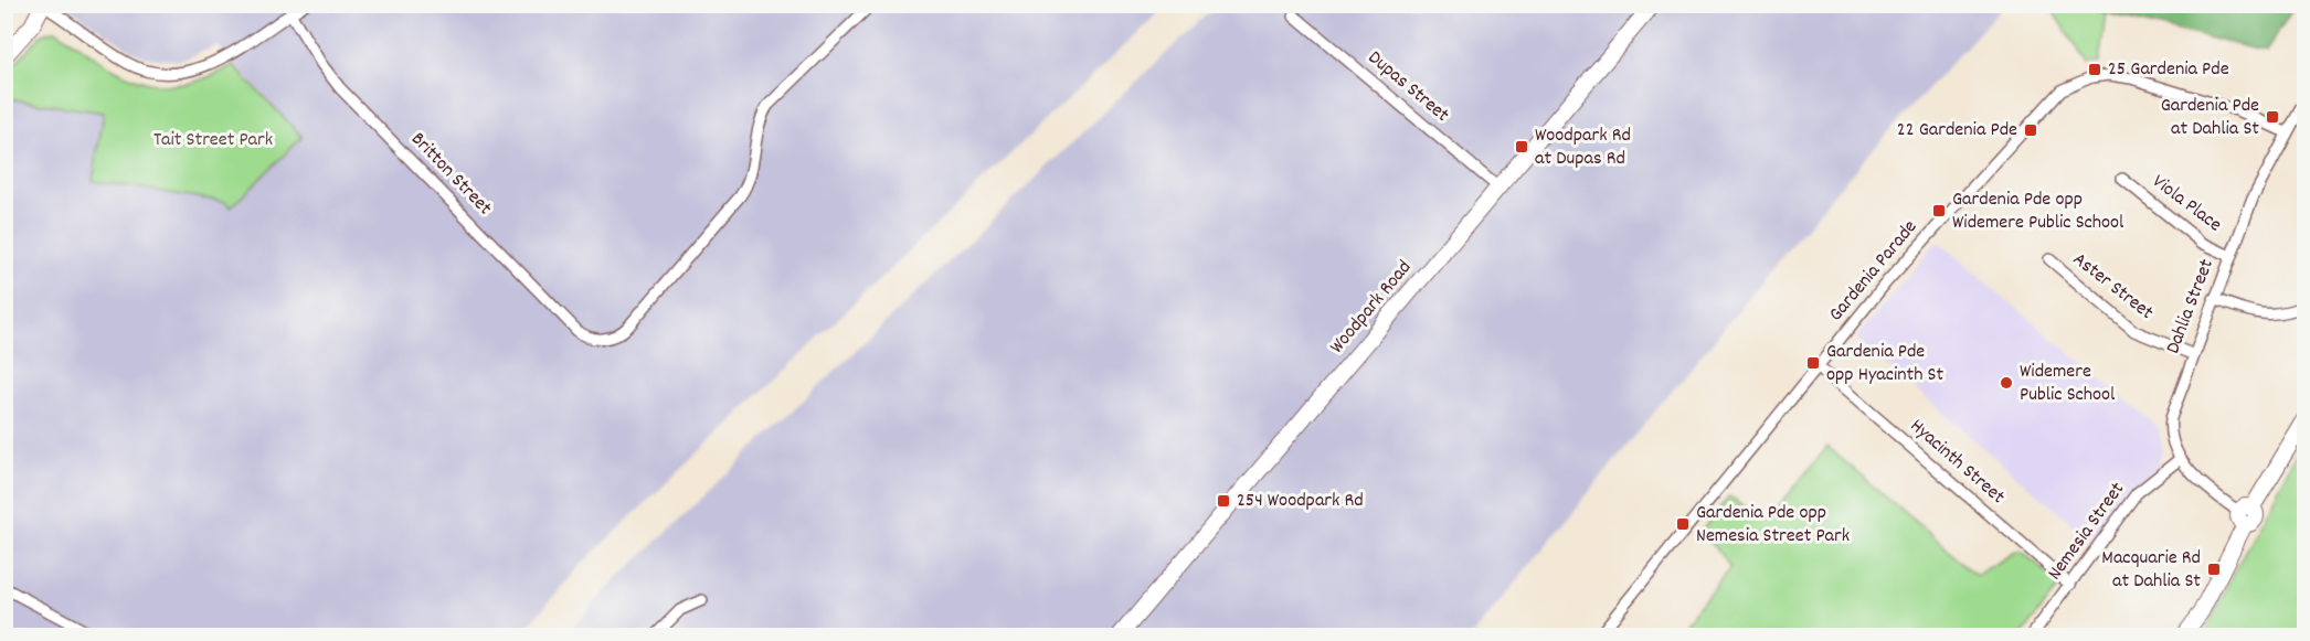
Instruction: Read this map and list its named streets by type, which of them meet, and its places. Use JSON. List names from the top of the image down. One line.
{"streets":{"street":["Dupas Street","Britton Street","Viola Place","Gardenia Parade","Aster Street","Dahlia Street","Woodpark Road","Hyacinth Street","Nemesia Street"]},"crossings":[["Dupas Street","Woodpark Road"],["Viola Place","Dahlia Street"],["Gardenia Parade","Dahlia Street"],["Gardenia Parade","Hyacinth Street"],["Aster Street","Dahlia Street"],["Dahlia Street","Nemesia Street"],["Hyacinth Street","Nemesia Street"]],"parks":["Tait Street Park"],"places":{"transit":["25 Gardenia Pde","Gardenia Pde at Dahlia St","22 Gardenia Pde","Woodpark Rd at Dupas Rd","Gardenia Pde opp Widemere Public School","Gardenia Pde opp Hyacinth St","254 Woodpark Rd","Gardenia Pde opp Nemesia Street Park","Macquarie Rd at Dahlia St"],"other":["Widemere Public School"]}}
